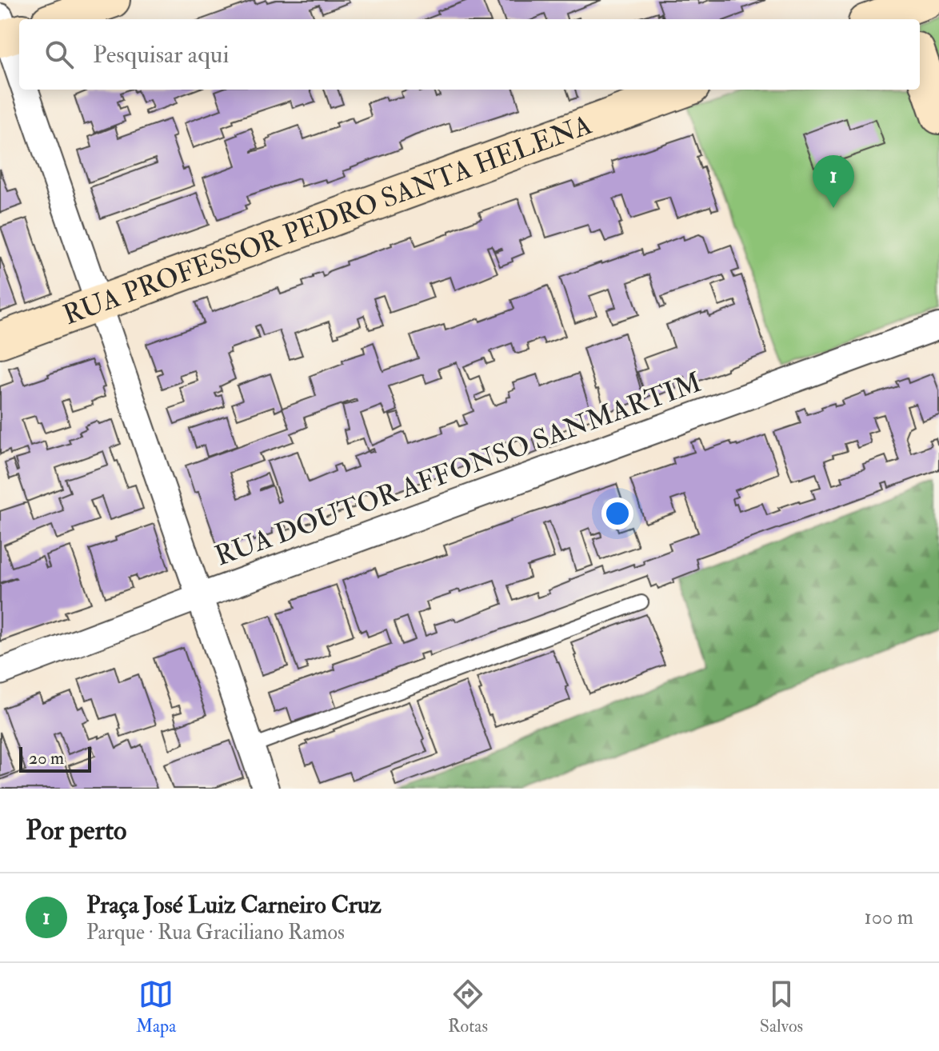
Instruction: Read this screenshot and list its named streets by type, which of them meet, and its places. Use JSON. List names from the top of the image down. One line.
{"streets":{"street":["RUA PROFESSOR PEDRO SANTA HELENA","RUA DOUTOR AFFONSO SANMARTIM"]},"scale_bar":"20 m","page":{"search":"Pesquisar aqui","pins":"1","scale":"20 m","heading":"Por perto","list":[{"mark":"1","name":"Praça José Luiz Carneiro Cruz","note":"Parque · Rua Graciliano Ramos","value":"100 m"}],"nav":["Mapa","Rotas","Salvos"]}}
